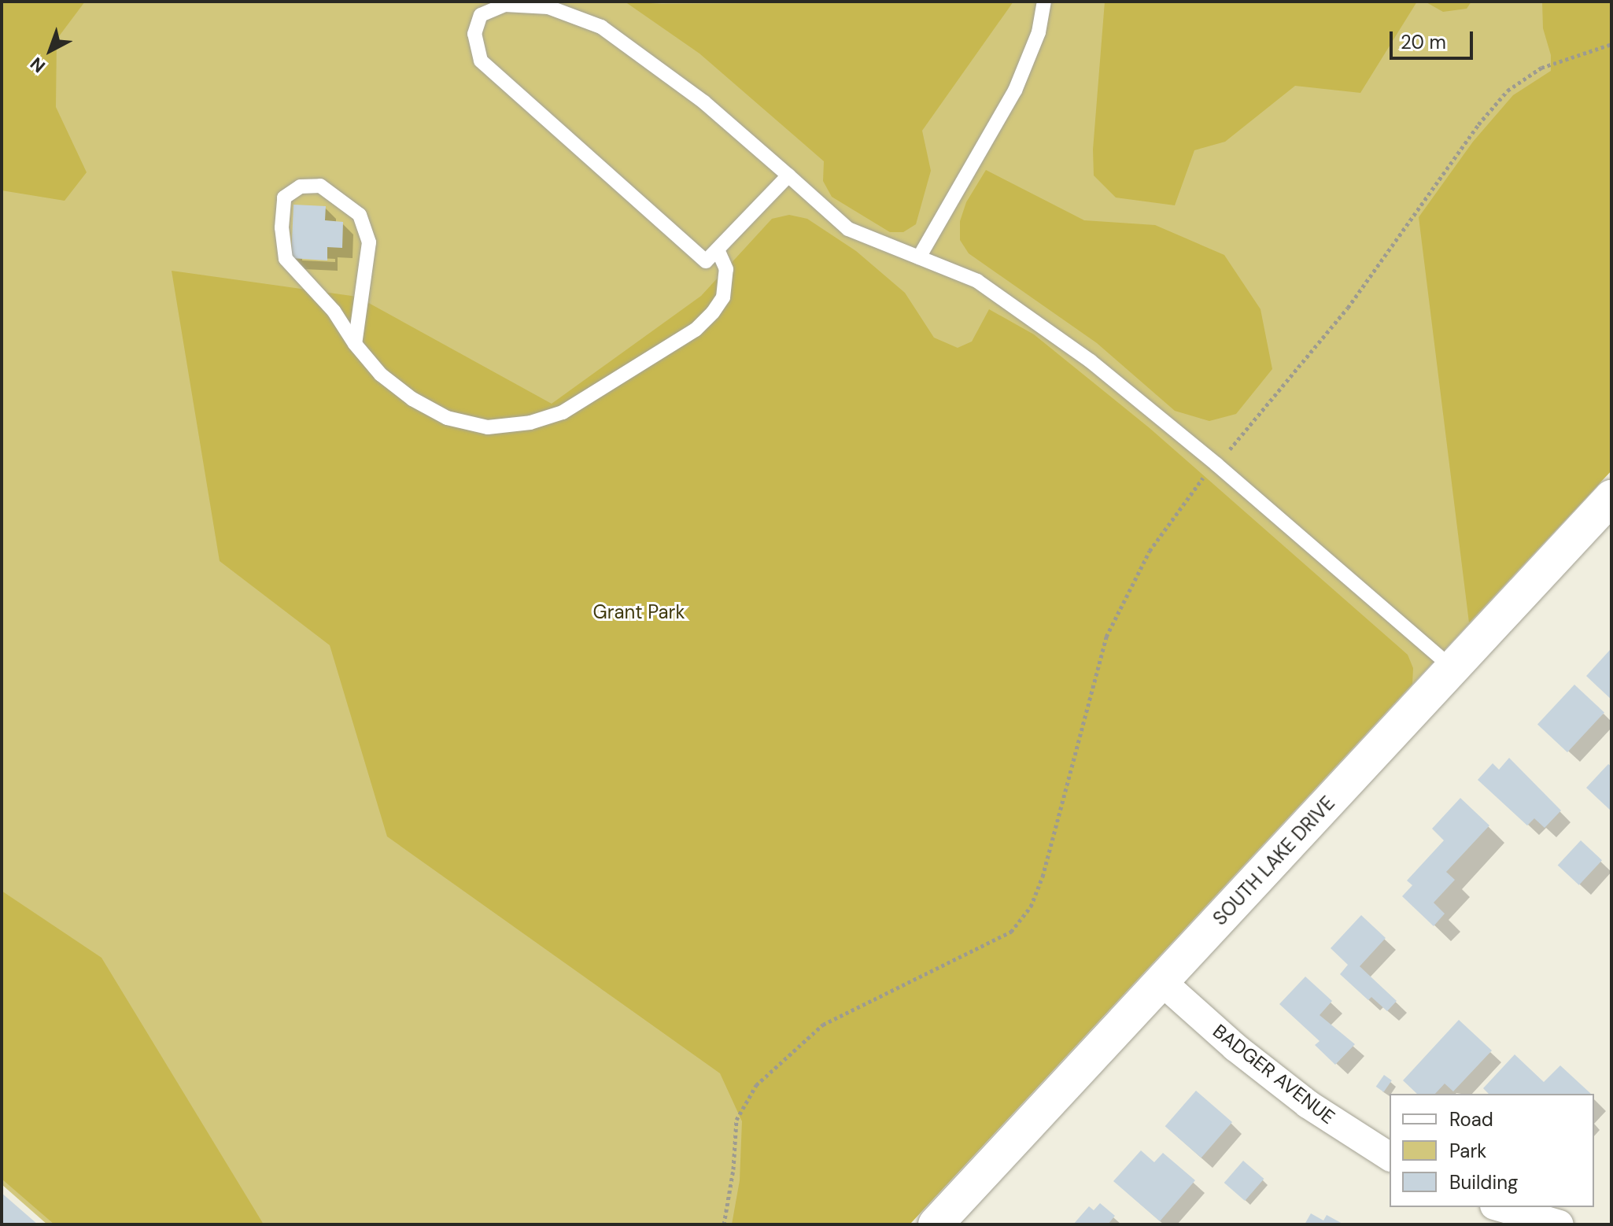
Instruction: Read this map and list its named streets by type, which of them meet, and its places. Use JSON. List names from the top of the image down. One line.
{"streets":{"street":["SOUTH LAKE DRIVE","BADGER AVENUE"]},"crossings":[["SOUTH LAKE DRIVE","BADGER AVENUE"]],"parks":["Grant Park"],"legend":["Road","Park","Building"],"scale_bar":"20 m","north":"bottom left"}
